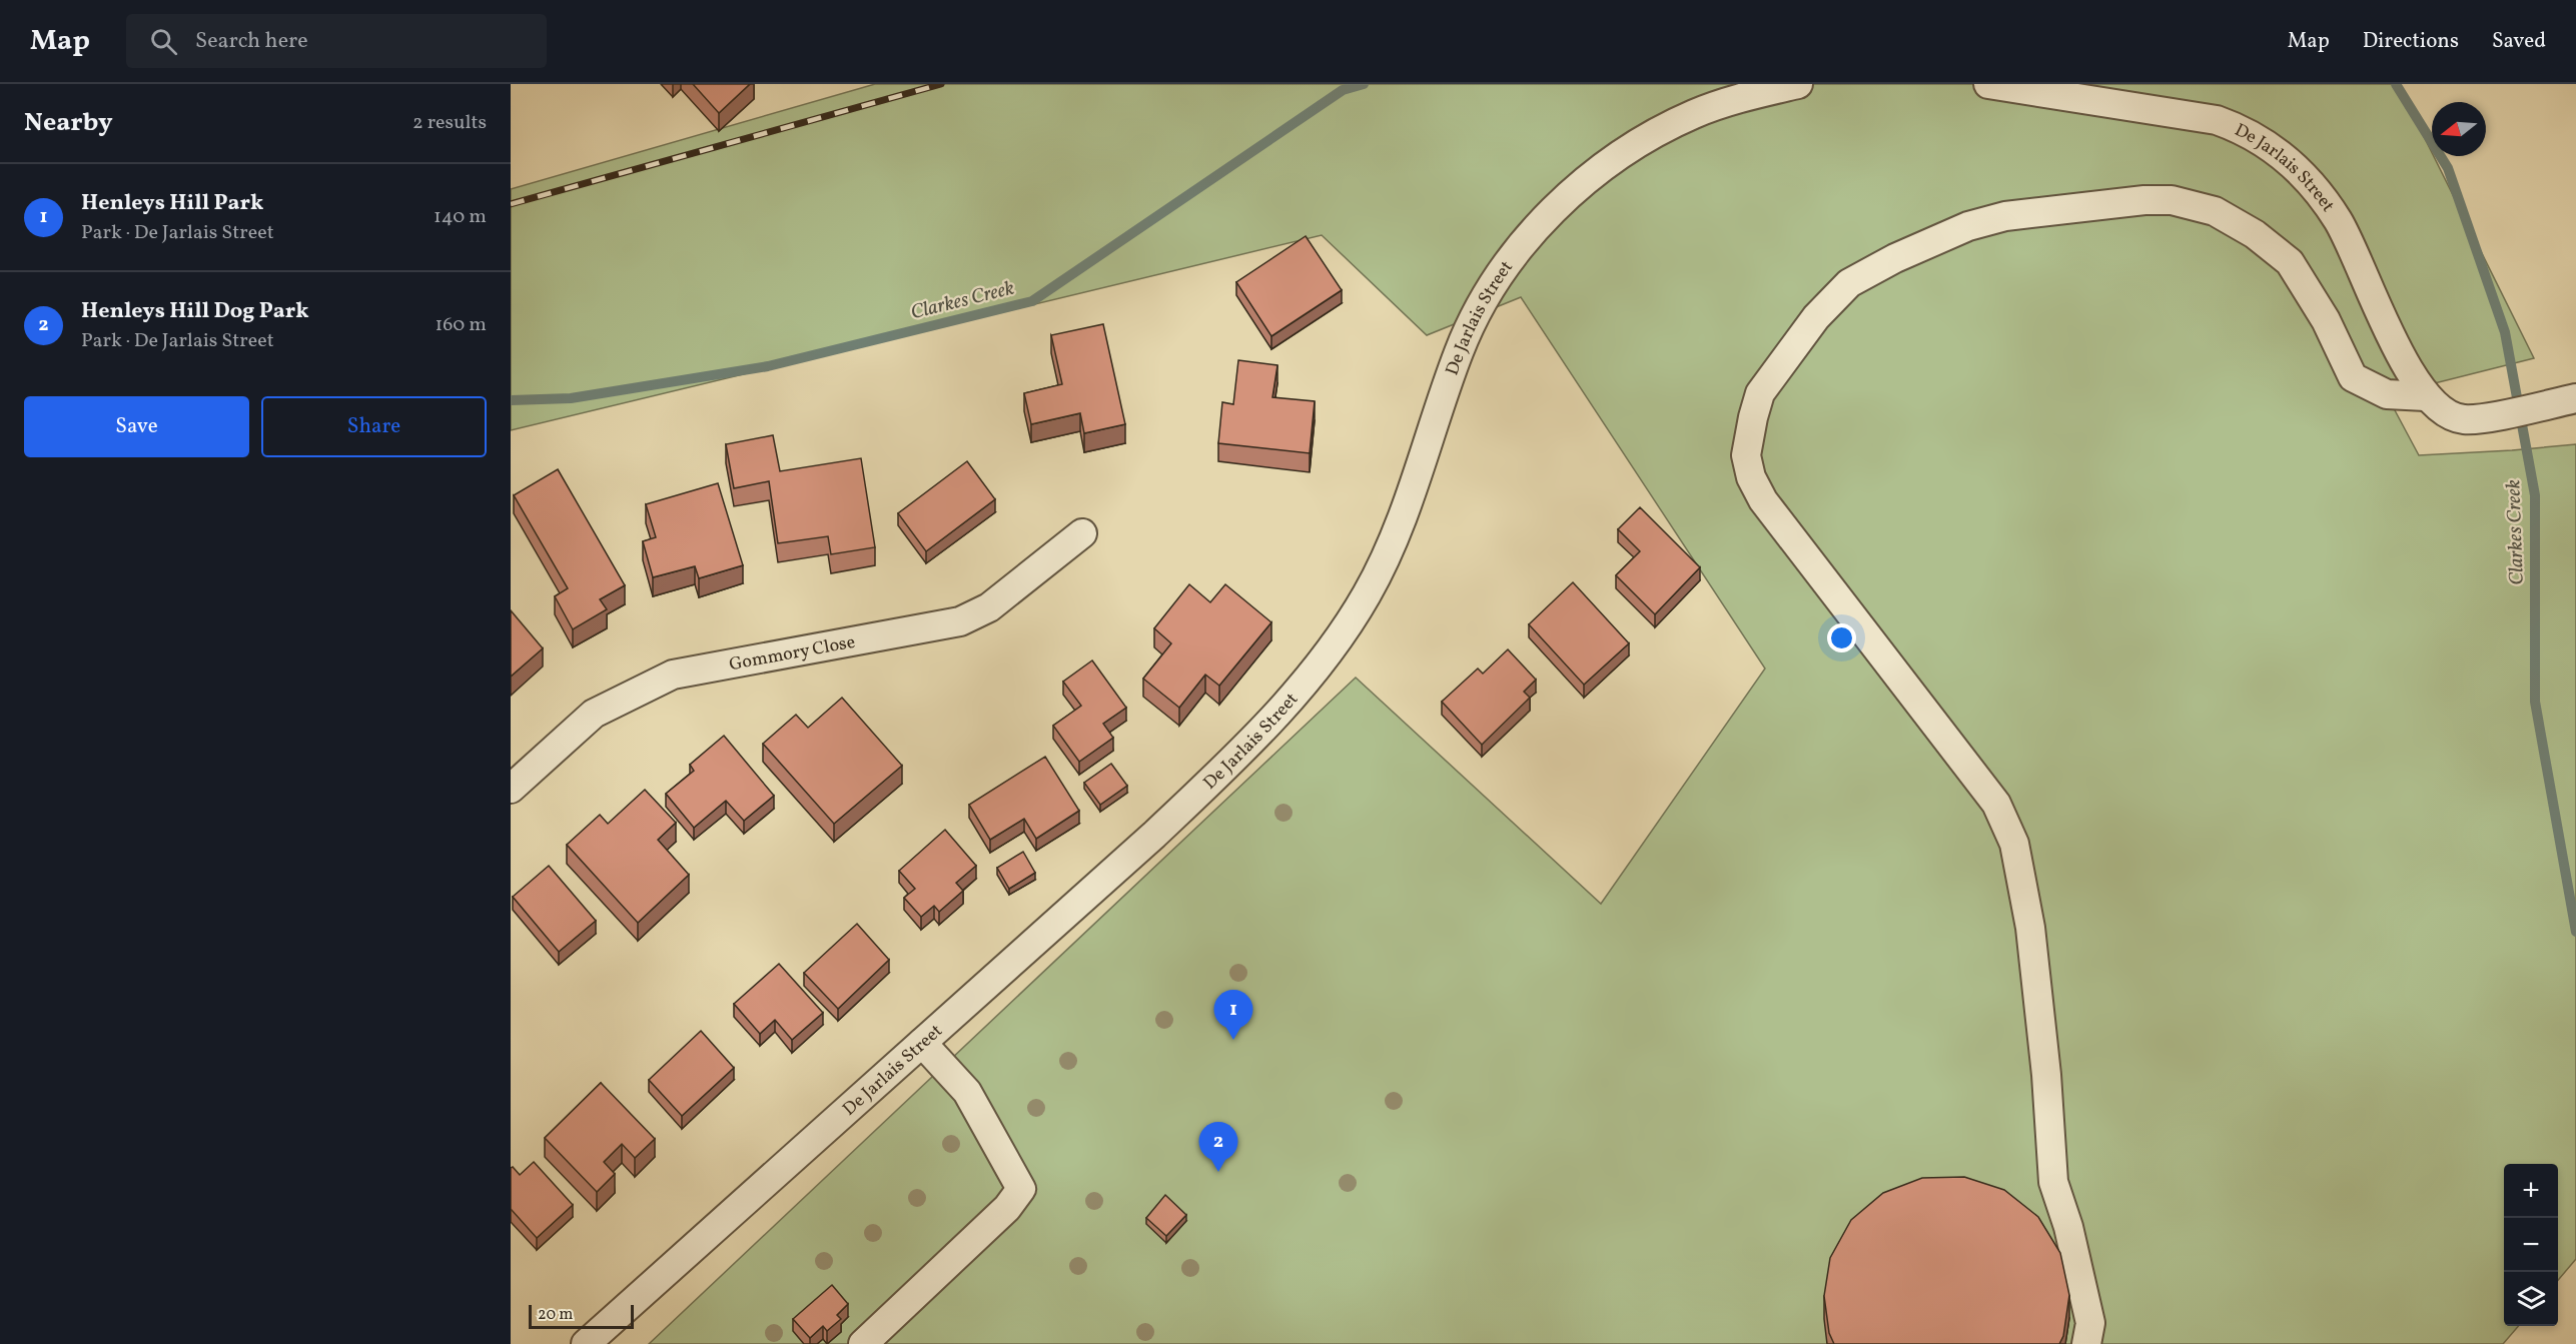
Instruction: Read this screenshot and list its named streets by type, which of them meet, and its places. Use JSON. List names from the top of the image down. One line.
{"streets":{"street":["De Jarlais Street","Gommory Close"]},"water":["Clarkes Creek"],"scale_bar":"20 m","north":"left","page":{"header":"Map","search":"Search here","nav":["Map","Directions","Saved"],"heading":["Nearby","2 results"],"list":[{"mark":"1","name":"Henleys Hill Park","note":"Park · De Jarlais Street","value":"140 m"},{"mark":"2","name":"Henleys Hill Dog Park","note":"Park · De Jarlais Street","value":"160 m"}],"buttons":["Save","Share"],"pins":["1","2"],"map_buttons":["+","−"],"scale":"20 m"}}
